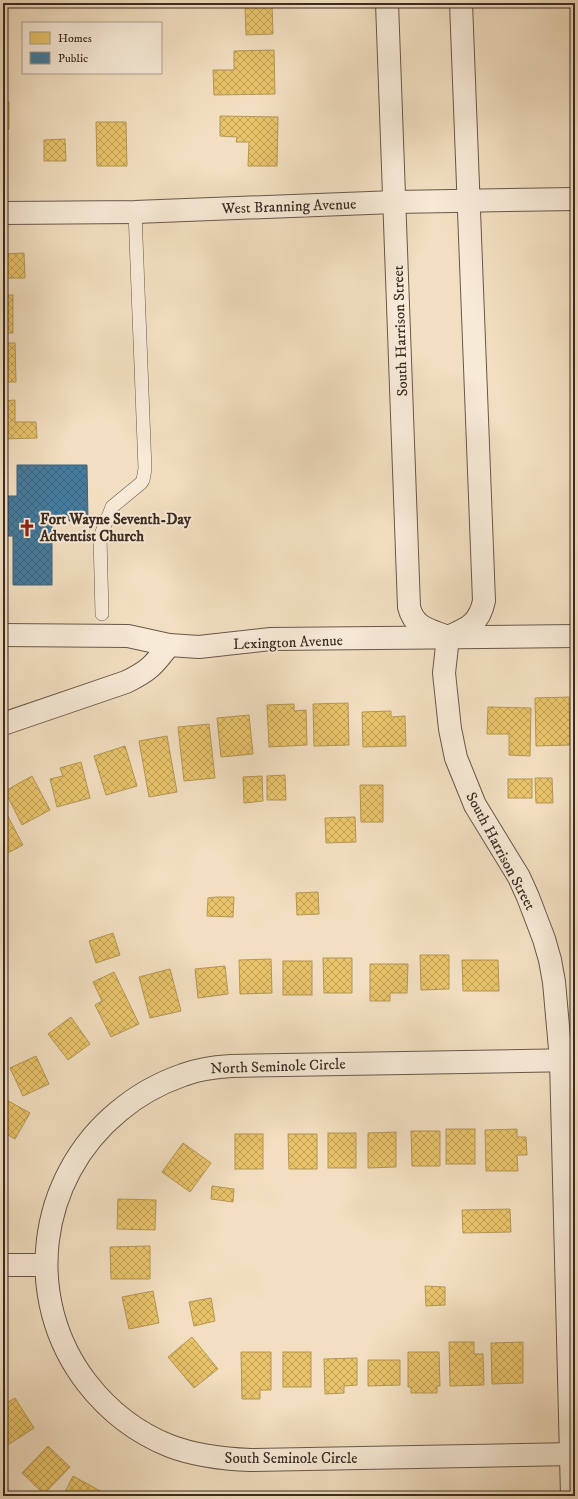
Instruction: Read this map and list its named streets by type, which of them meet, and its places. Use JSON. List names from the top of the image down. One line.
{"streets":{"street":["West Branning Avenue","South Harrison Street","Lexington Avenue","North Seminole Circle","South Seminole Circle"]},"crossings":[["West Branning Avenue","South Harrison Street"],["South Harrison Street","Lexington Avenue"],["South Harrison Street","North Seminole Circle"],["South Harrison Street","South Seminole Circle"],["North Seminole Circle","South Seminole Circle"]],"places":{"church":["Fort Wayne Seventh-Day Adventist Church"]},"legend":["Homes","Public"]}
